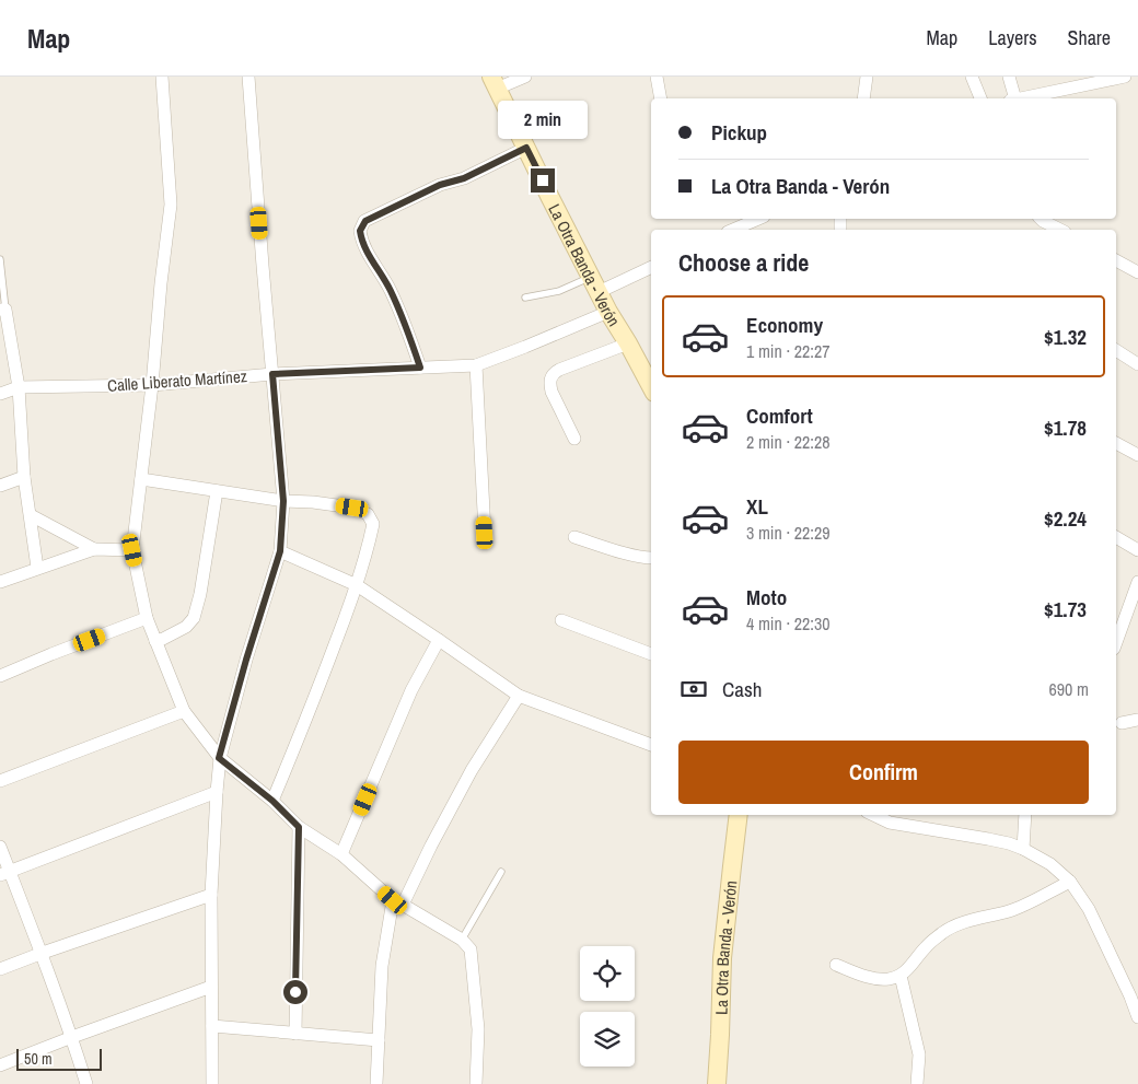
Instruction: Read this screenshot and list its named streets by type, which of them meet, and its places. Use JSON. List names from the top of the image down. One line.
{"streets":{"main road":["La Otra Banda - Verón"],"street":["Calle Liberato Martínez"]},"crossings":[["La Otra Banda - Verón","Calle Liberato Martínez"]],"scale_bar":"50 m","page":{"header":"Map","nav":["Map","Layers","Share"],"banner":["Pickup","La Otra Banda - Verón"],"bubble":"2 min","heading":"Choose a ride","list":[{"name":"Economy","note":"1 min · 22:27","value":"$1.32"},{"name":"Comfort","note":"2 min · 22:28","value":"$1.78"},{"name":"XL","note":"3 min · 22:29","value":"$2.24"},{"name":"Moto","note":"4 min · 22:30","value":"$1.73"}],"pay":["Cash","690 m"],"buttons":"Confirm","scale":"50 m"}}
